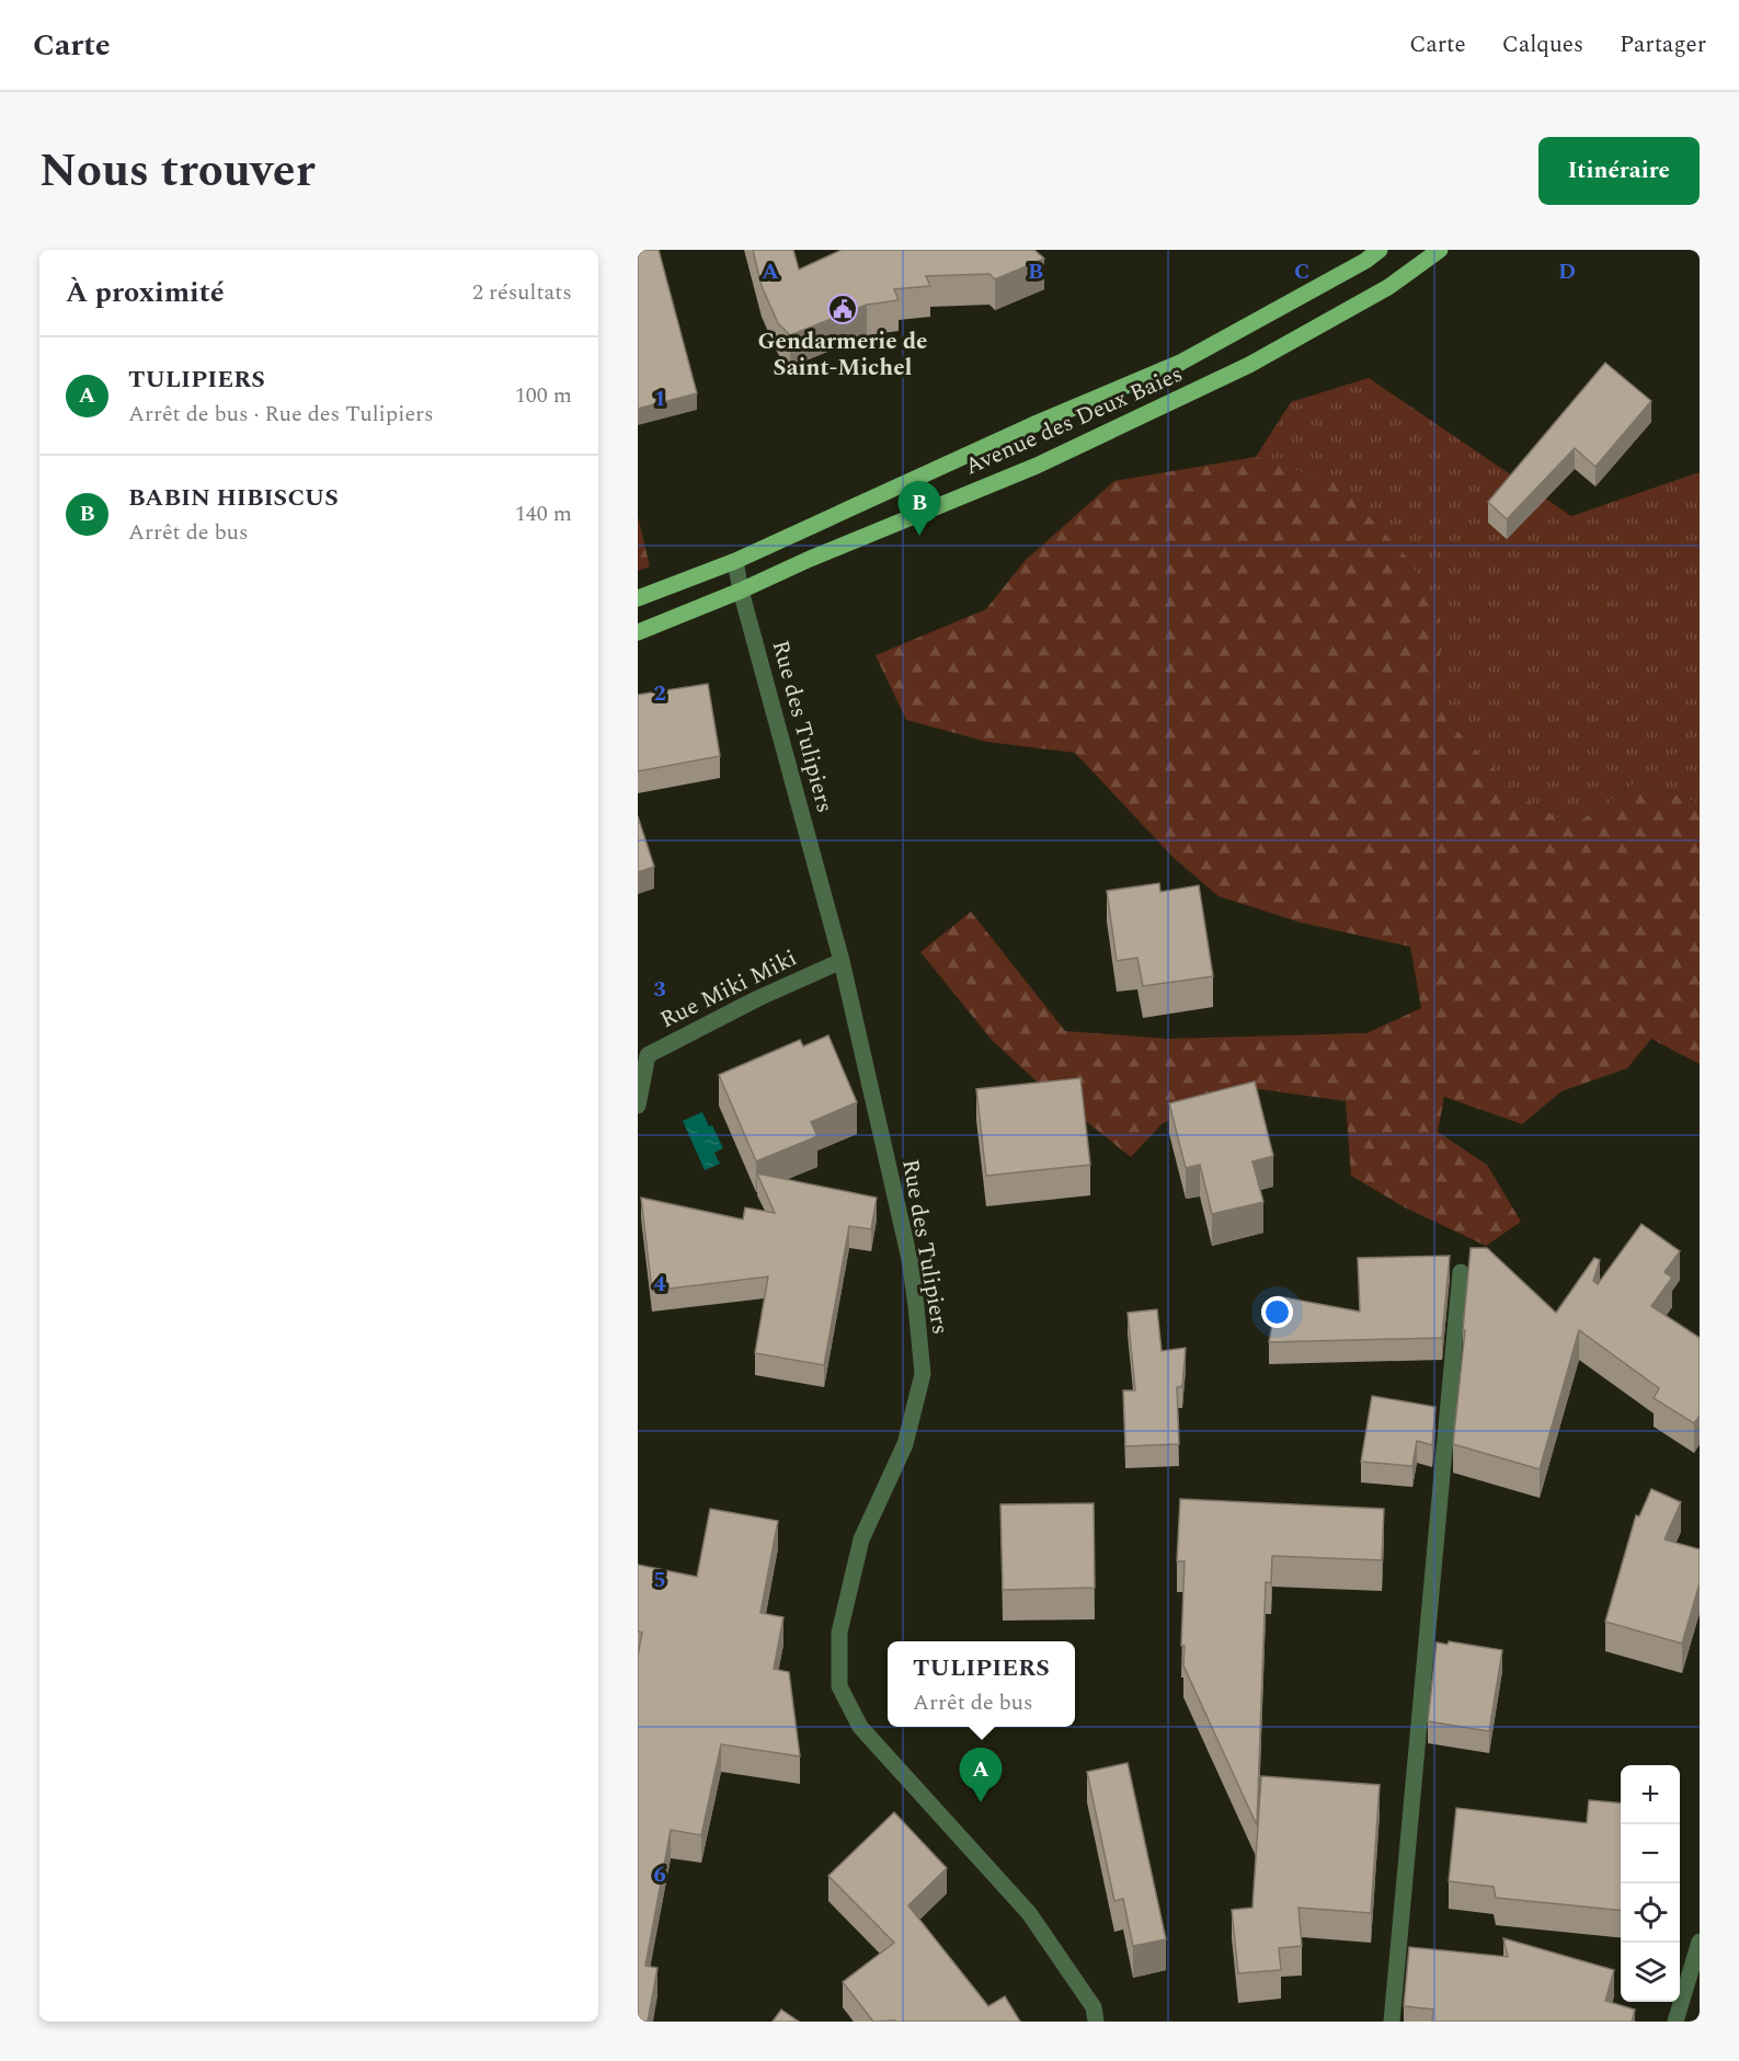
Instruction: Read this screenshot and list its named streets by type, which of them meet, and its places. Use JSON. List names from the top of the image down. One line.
{"streets":{"main road":["Avenue des Deux Baies"],"street":["Rue des Tulipiers","Rue Miki Miki"]},"crossings":[["Avenue des Deux Baies","Rue des Tulipiers"],["Rue des Tulipiers","Rue Miki Miki"]],"places":{"public building":["Gendarmerie de Saint-Michel"]},"page":{"header":"Carte","nav":["Carte","Calques","Partager"],"title":"Nous trouver","buttons":"Itinéraire","heading":["À proximité","2 résultats"],"list":[{"mark":"A","name":"TULIPIERS","note":"Arrêt de bus · Rue des Tulipiers","value":"100 m"},{"mark":"B","name":"BABIN HIBISCUS","note":"Arrêt de bus","value":"140 m"}],"pins":["B","A"],"popup":["TULIPIERS","Arrêt de bus"],"map_buttons":["+","−"]},"grid":{"columns":["A","B","C","D"],"rows":["1","2","3","4","5","6"]}}
